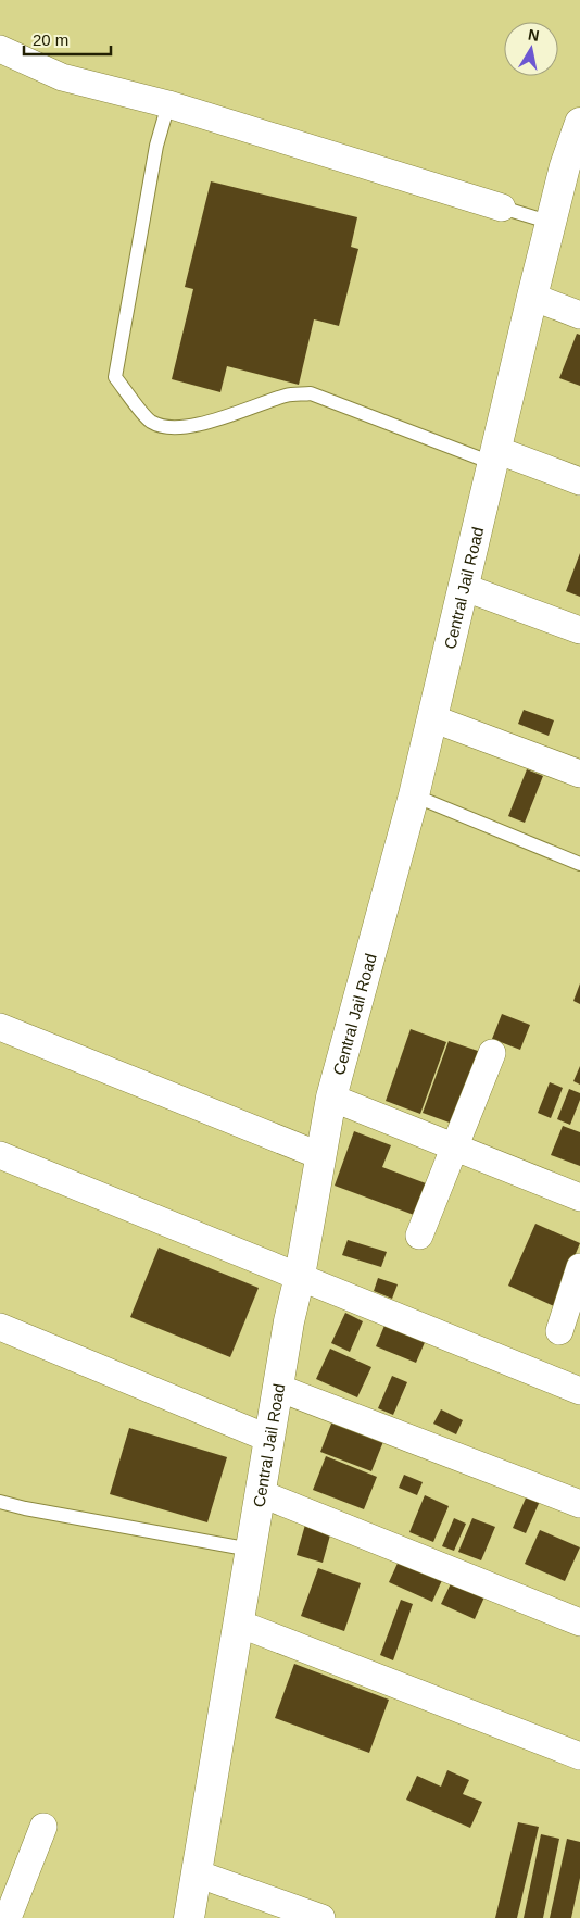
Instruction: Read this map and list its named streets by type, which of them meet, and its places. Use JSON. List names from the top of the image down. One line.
{"streets":{"main road":["Central Jail Road"]},"scale_bar":"20 m","north":"top"}
